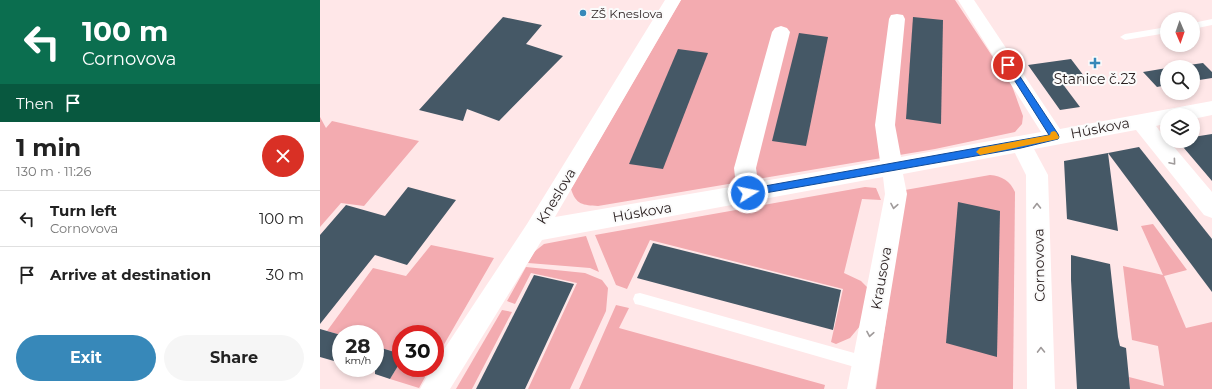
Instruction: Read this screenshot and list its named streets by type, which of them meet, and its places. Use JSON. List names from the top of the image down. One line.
{"streets":{"street":["Húskova","Kneslova","Cornovova","Krausova"]},"crossings":[["Húskova","Kneslova"],["Húskova","Cornovova"],["Húskova","Krausova"]],"one_way":["Cornovova","Krausova"],"places":{"other":["ZŠ Kneslova"],"health":["Stanice č.23"]},"north":"bottom","page":{"turn":["100 m","Cornovova"],"then":"Then","heading":["1 min","130 m · 11:26"],"list":[{"name":"Turn left","note":"Cornovova","value":"100 m"},{"name":"Arrive at destination","value":"30 m"}],"speed":"28 km/h","limit":"30","buttons":["Exit","Share"]}}
